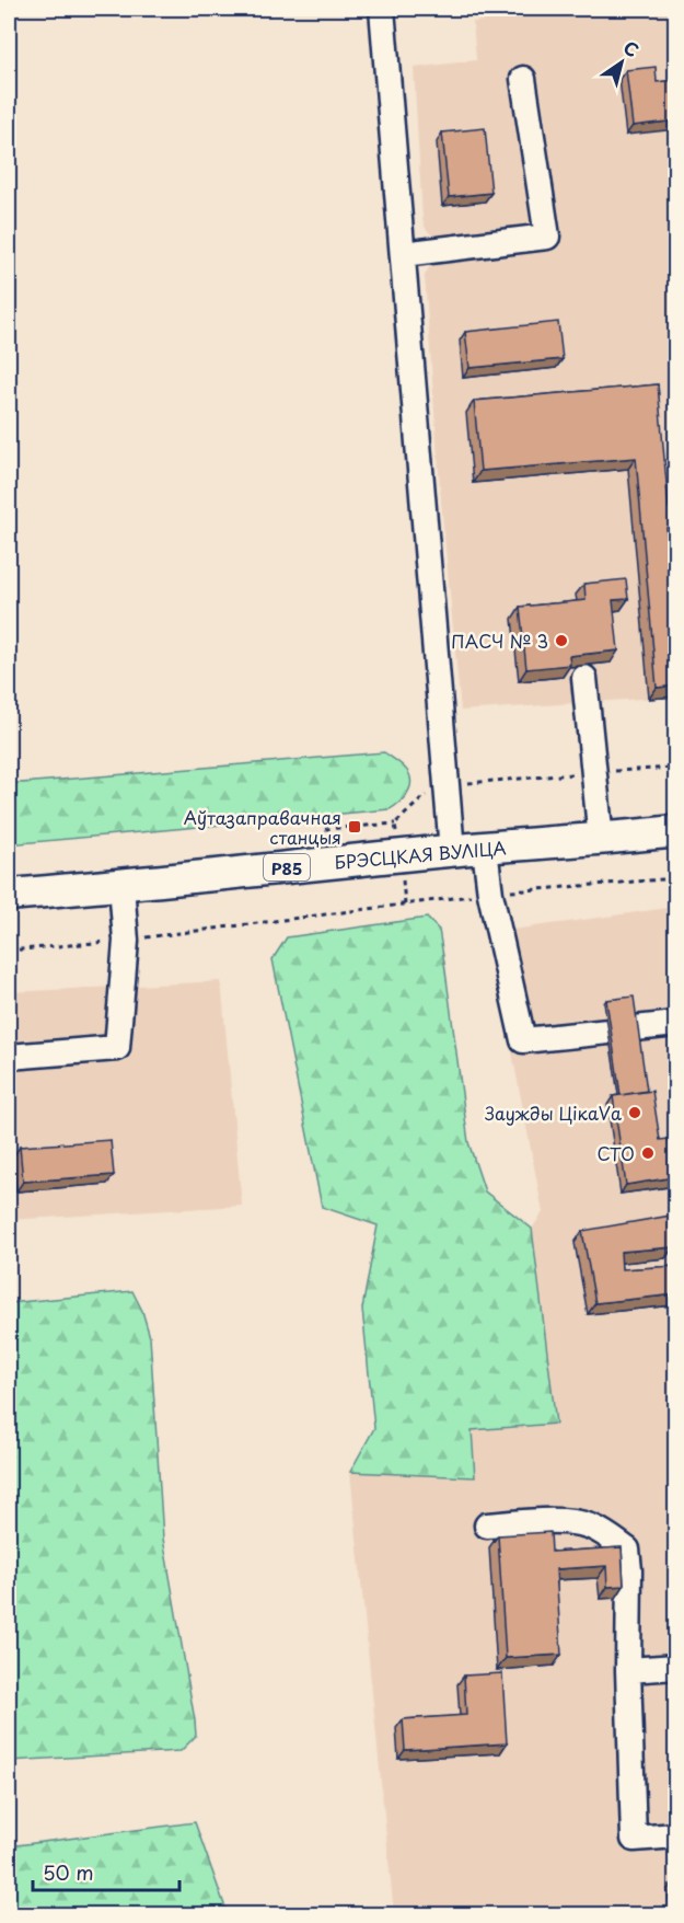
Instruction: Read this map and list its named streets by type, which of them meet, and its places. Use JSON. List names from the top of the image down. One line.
{"streets":{"main road":["БРЭСЦКАЯ ВУЛІЦА","Р85"]},"places":{"other":["ПАСЧ № 3","Заужды ЦікаVа","СТО"],"transit":["Аўтазаправачная станцыя"]},"scale_bar":"50 m","north":"top right"}
